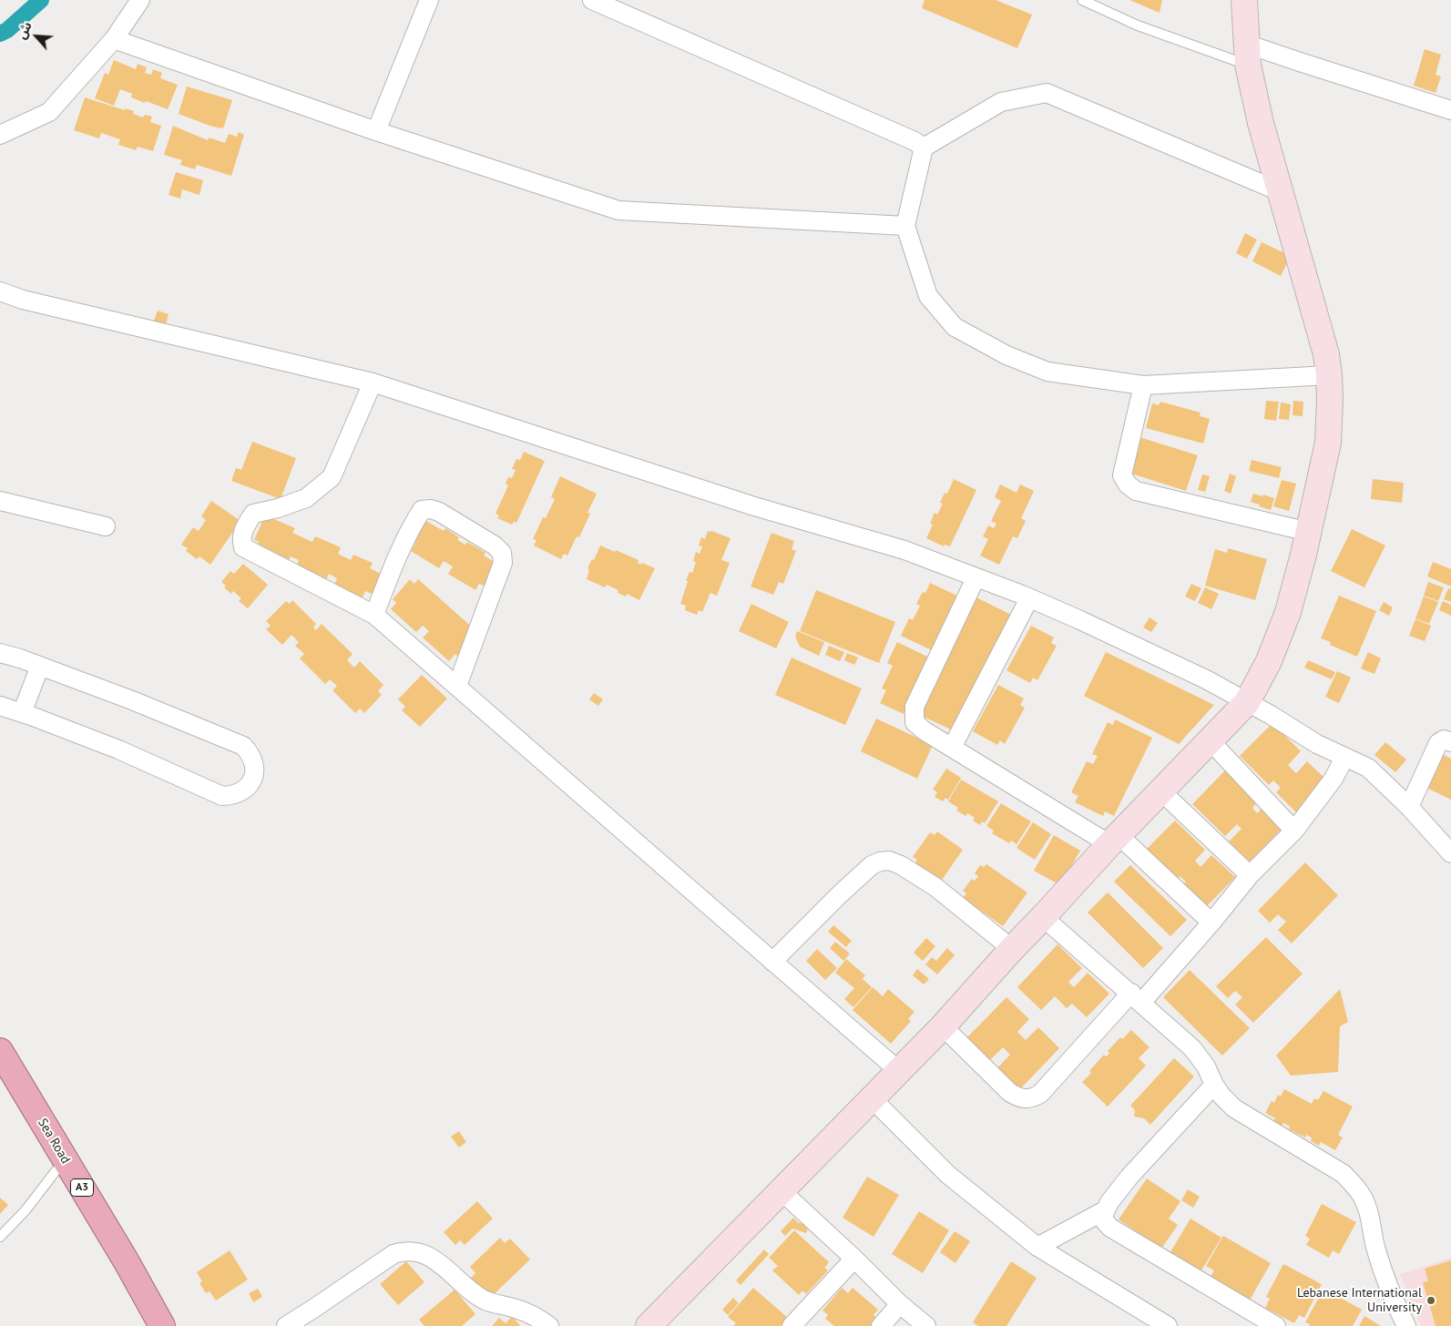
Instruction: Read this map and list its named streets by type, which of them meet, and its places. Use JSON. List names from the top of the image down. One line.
{"streets":{"highway":["Sea Road","A3"]},"places":["Lebanese International University"],"north":"top left"}
